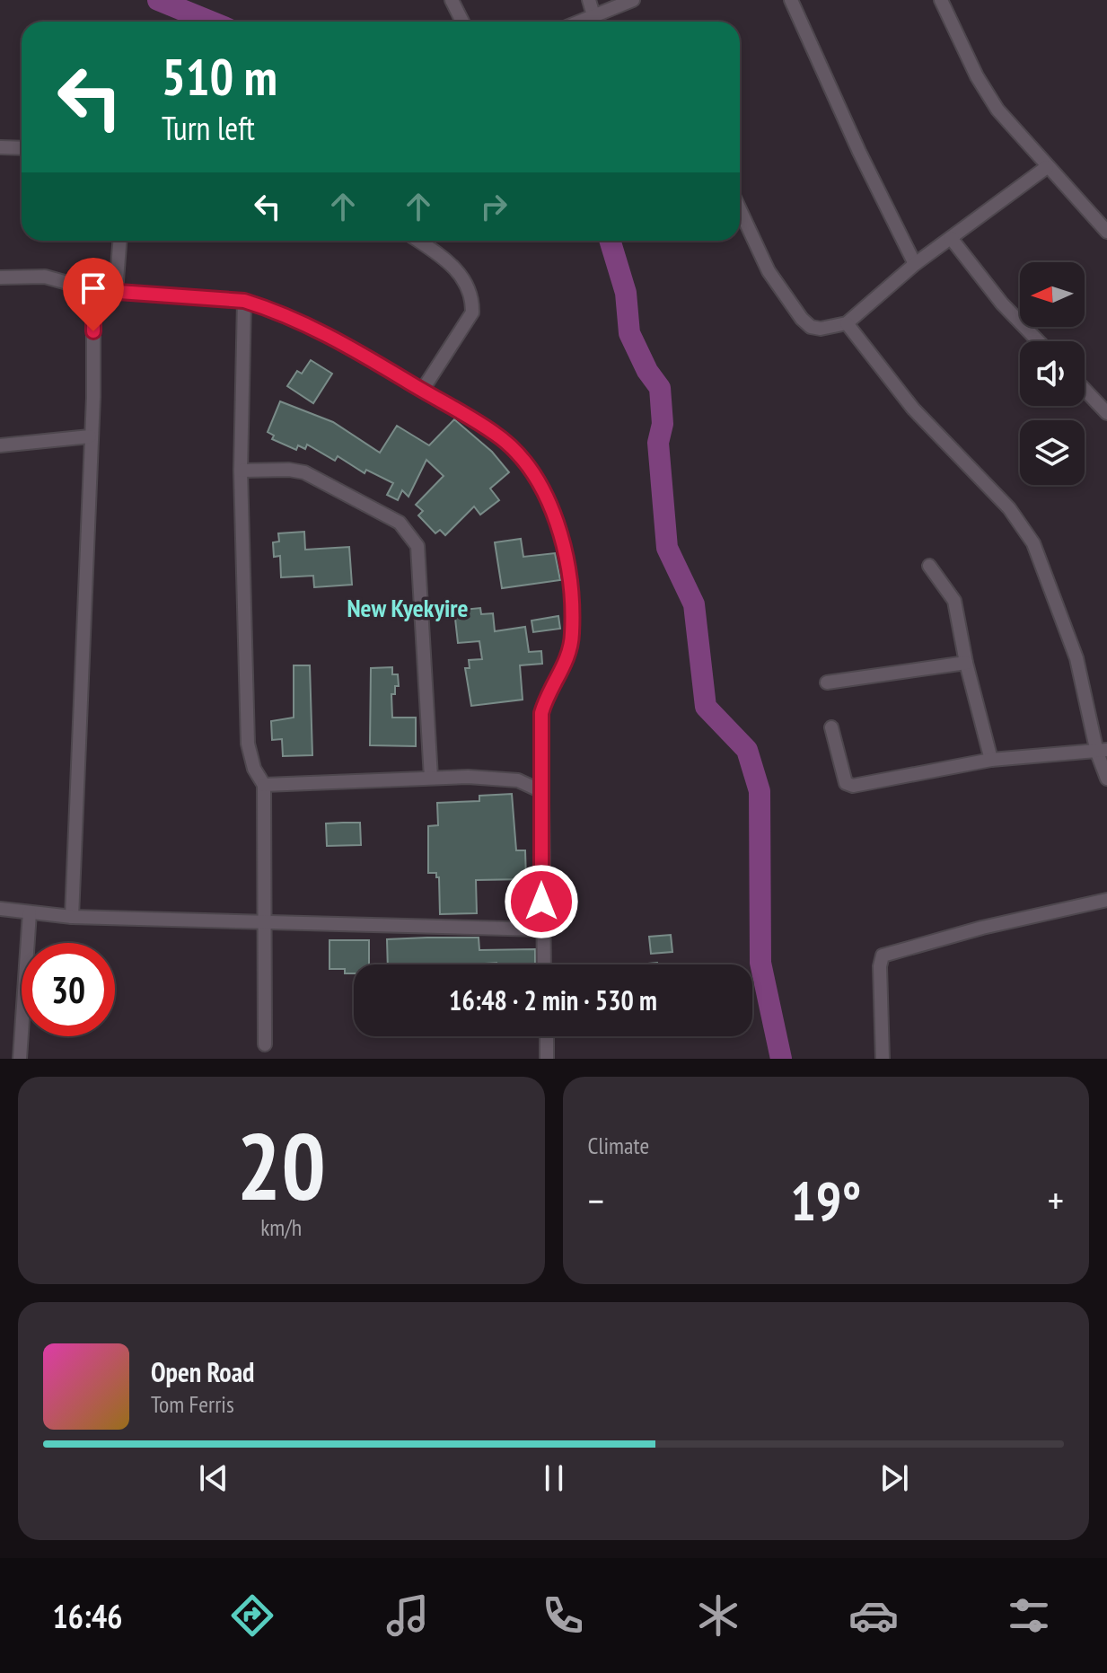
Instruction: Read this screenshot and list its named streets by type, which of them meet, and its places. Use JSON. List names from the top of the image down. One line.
{"districts":["New Kyekyire"],"north":"left","page":{"turn":["510 m","Turn left"],"limit":"30","trip":"16:48 · 2 min · 530 m","tile":[["20","km/h"],"Climate"],"heat":["−","19°","+"],"song":["Open Road","Tom Ferris"],"tabs":"16:46"}}
